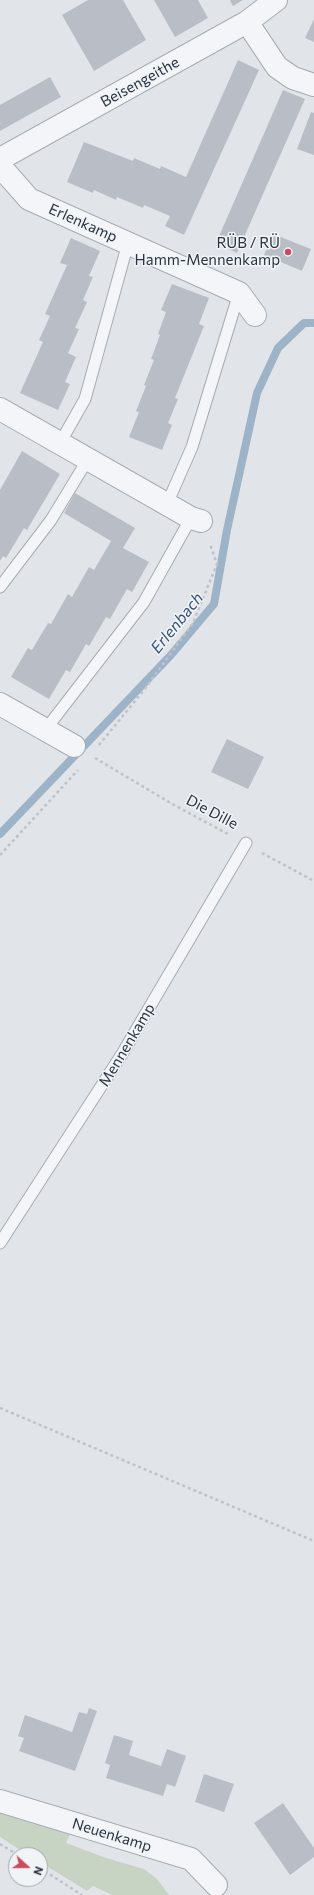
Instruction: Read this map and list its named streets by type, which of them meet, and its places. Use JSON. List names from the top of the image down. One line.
{"streets":{"street":["Beisengeithe","Erlenkamp","Neuenkamp"],"lane":["Mennenkamp"],"path":["Die Dille"]},"crossings":[["Die Dille","Mennenkamp"]],"water":["Erlenbach"],"places":["RÜB / RÜ Hamm-Mennenkamp"],"north":"right"}
